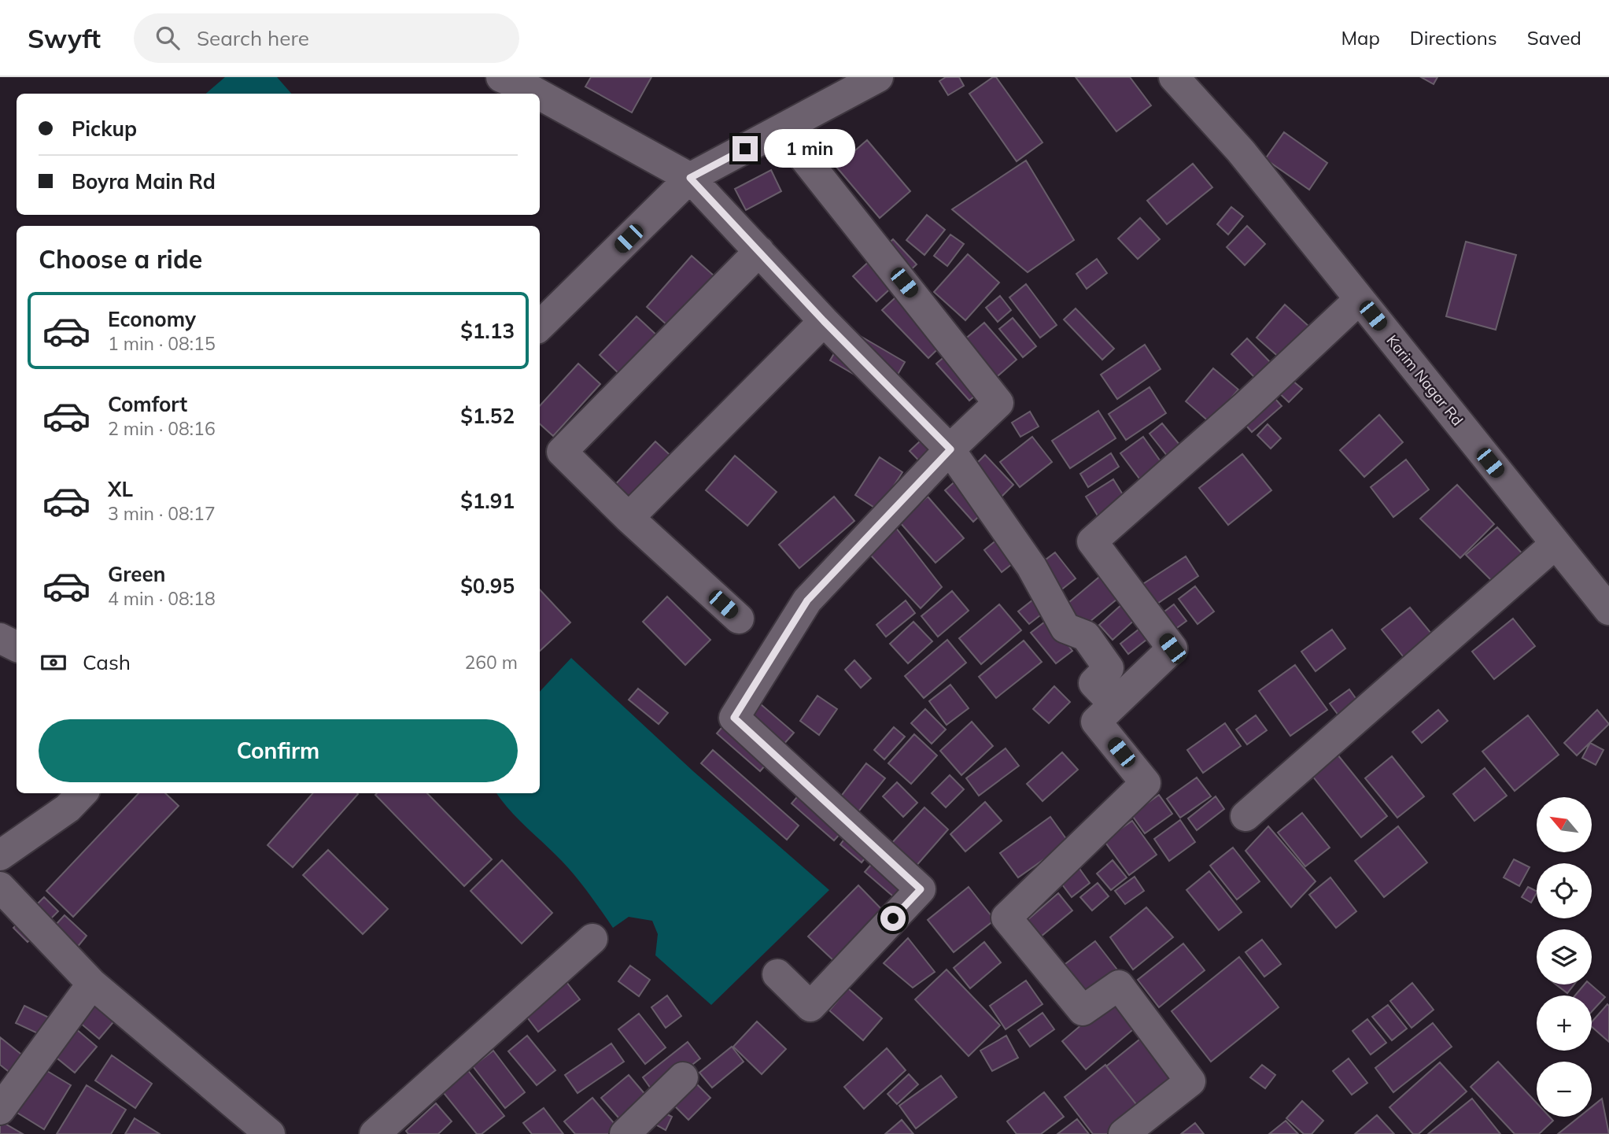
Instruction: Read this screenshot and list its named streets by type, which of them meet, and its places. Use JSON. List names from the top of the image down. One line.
{"streets":{"street":["Karim Nagar Rd"]},"north":"top left","page":{"header":"Swyft","search":"Search here","nav":["Map","Directions","Saved"],"banner":["Pickup","Boyra Main Rd"],"bubble":"1 min","heading":"Choose a ride","list":[{"name":"Economy","note":"1 min · 08:15","value":"$1.13"},{"name":"Comfort","note":"2 min · 08:16","value":"$1.52"},{"name":"XL","note":"3 min · 08:17","value":"$1.91"},{"name":"Green","note":"4 min · 08:18","value":"$0.95"}],"pay":["Cash","260 m"],"buttons":"Confirm","map_buttons":["+","−"]}}
